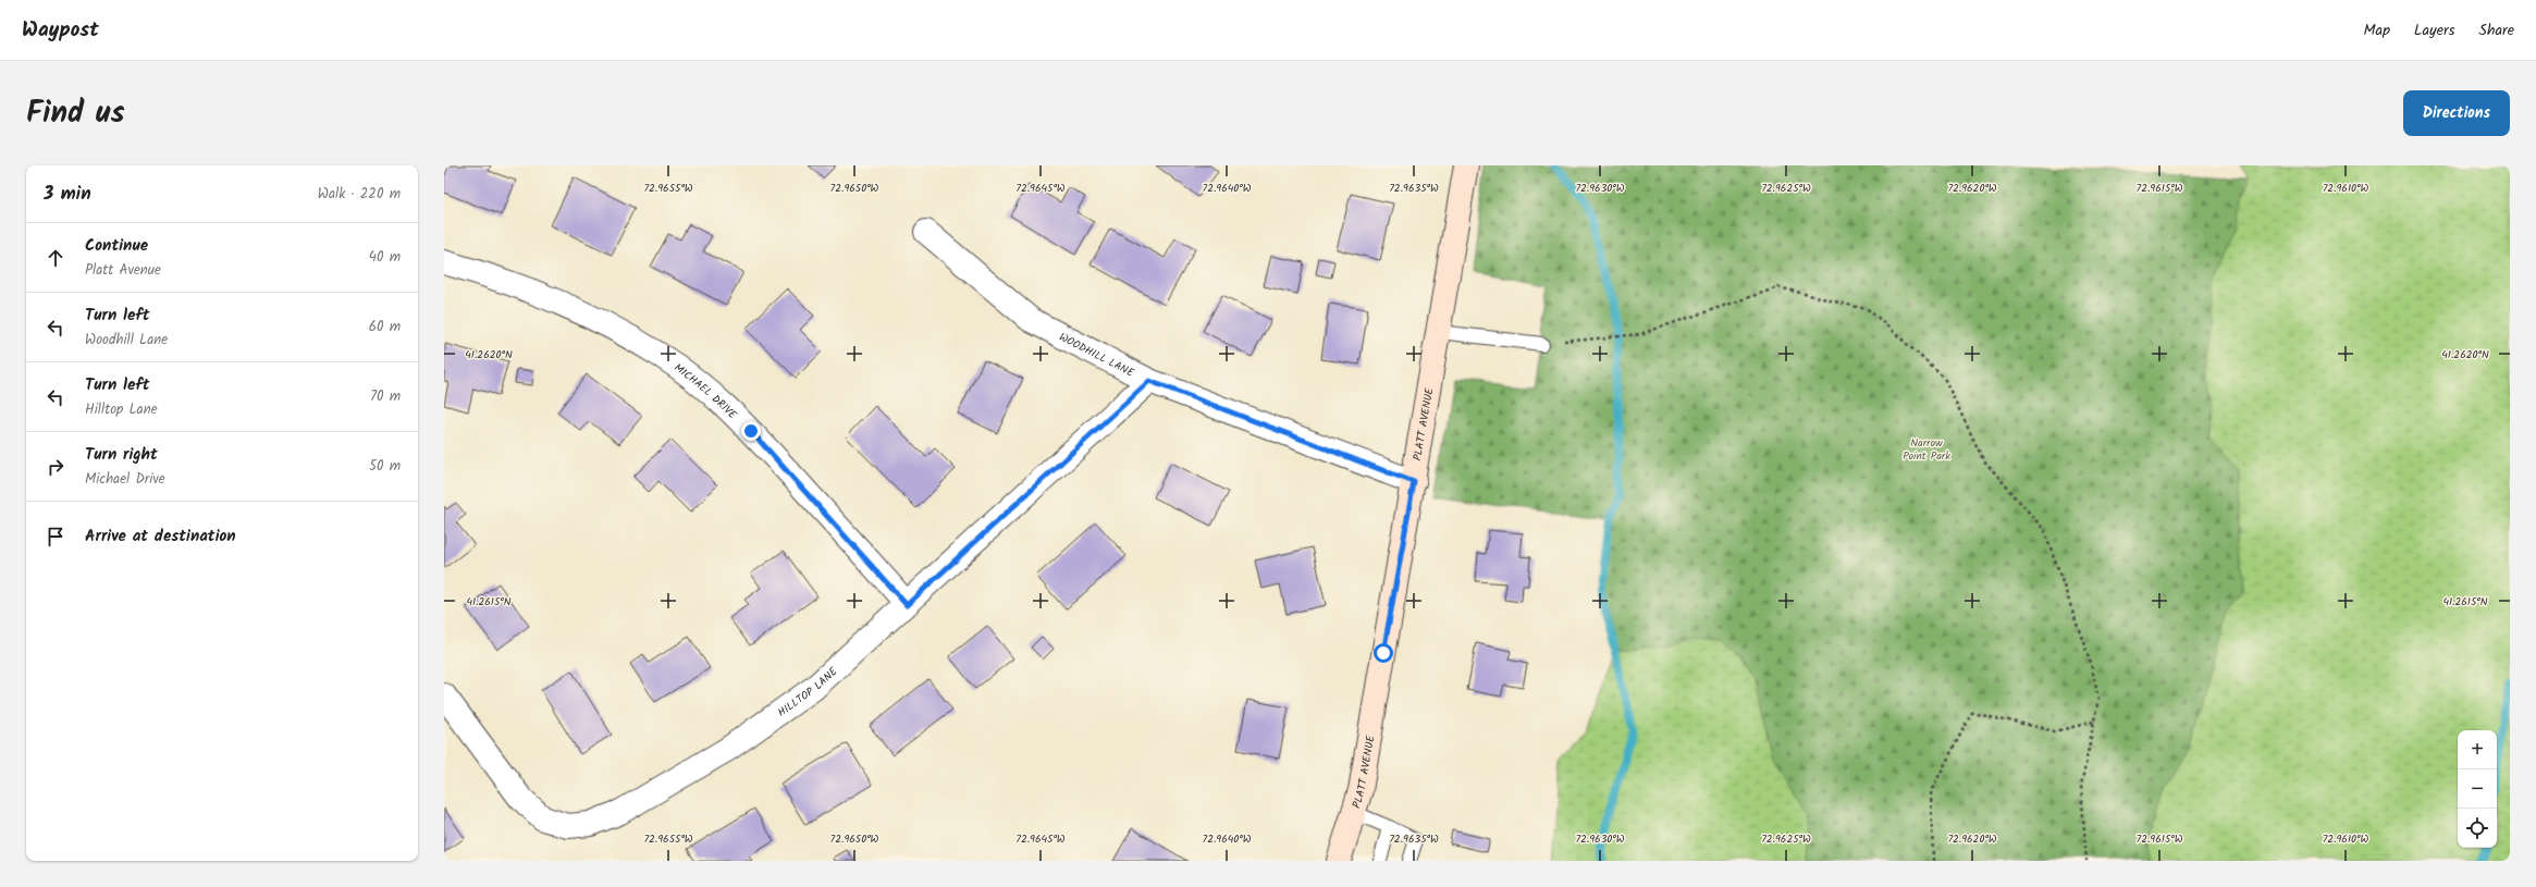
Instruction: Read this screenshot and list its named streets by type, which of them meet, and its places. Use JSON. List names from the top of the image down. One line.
{"streets":{"main road":["PLATT AVENUE"],"street":["WOODHILL LANE","MICHAEL DRIVE","HILLTOP LANE"]},"crossings":[["WOODHILL LANE","PLATT AVENUE"],["WOODHILL LANE","HILLTOP LANE"],["MICHAEL DRIVE","HILLTOP LANE"]],"parks":["Narrow Point Park"],"page":{"header":"Waypost","nav":["Map","Layers","Share"],"title":"Find us","buttons":"Directions","heading":["3 min","Walk · 220 m"],"list":[["Continue","Platt Avenue","40 m"],["Turn left","Woodhill Lane","60 m"],["Turn left","Hilltop Lane","70 m"],["Turn right","Michael Drive","50 m"],"Arrive at destination"],"map_buttons":["+","−"]},"coordinates":["72.9655°W","72.9650°W","72.9645°W","72.9640°W","72.9635°W","72.9630°W","72.9625°W","72.9620°W","72.9615°W","72.9610°W","41.2620°N","41.2615°N"]}
